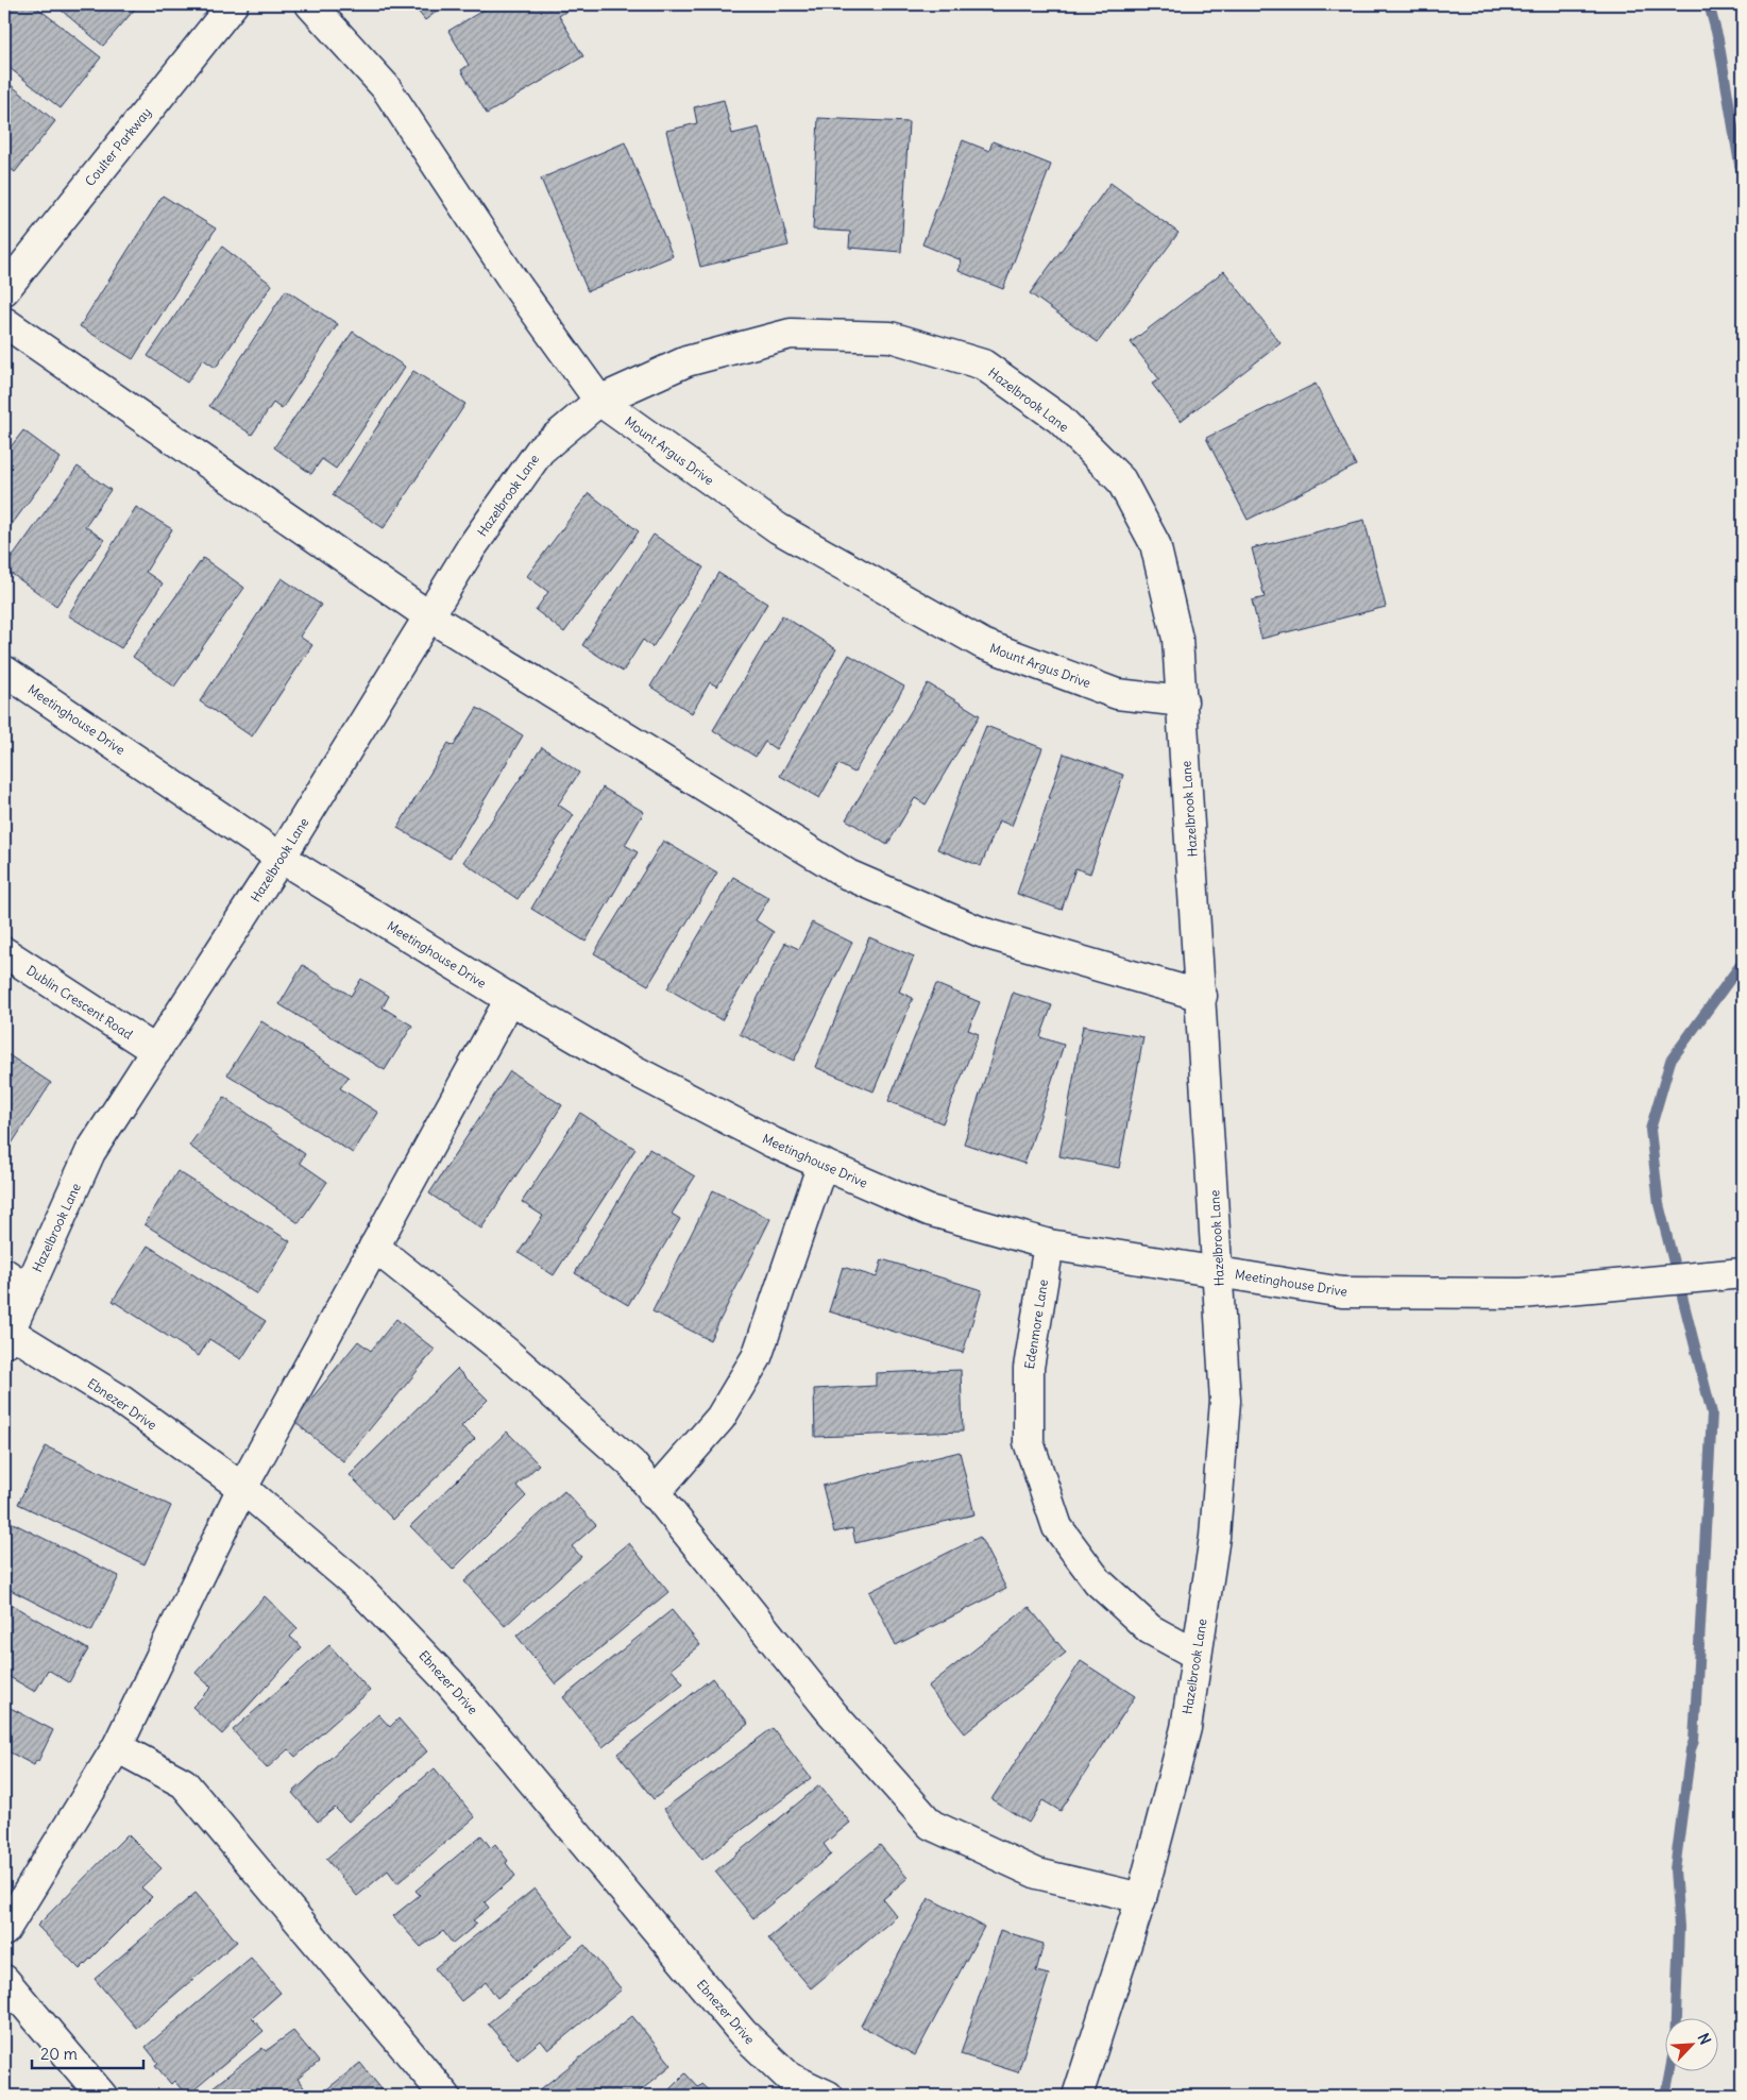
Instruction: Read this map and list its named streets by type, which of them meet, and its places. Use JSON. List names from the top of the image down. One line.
{"streets":{"street":["Coulter Parkway","Hazelbrook Lane","Mount Argus Drive","Meetinghouse Drive","Dublin Crescent Road","Edenmore Lane","Ebnezer Drive"]},"crossings":[["Hazelbrook Lane","Mount Argus Drive"],["Hazelbrook Lane","Meetinghouse Drive"],["Hazelbrook Lane","Dublin Crescent Road"],["Hazelbrook Lane","Edenmore Lane"],["Hazelbrook Lane","Ebnezer Drive"],["Meetinghouse Drive","Edenmore Lane"]],"scale_bar":"20 m","north":"top right"}
